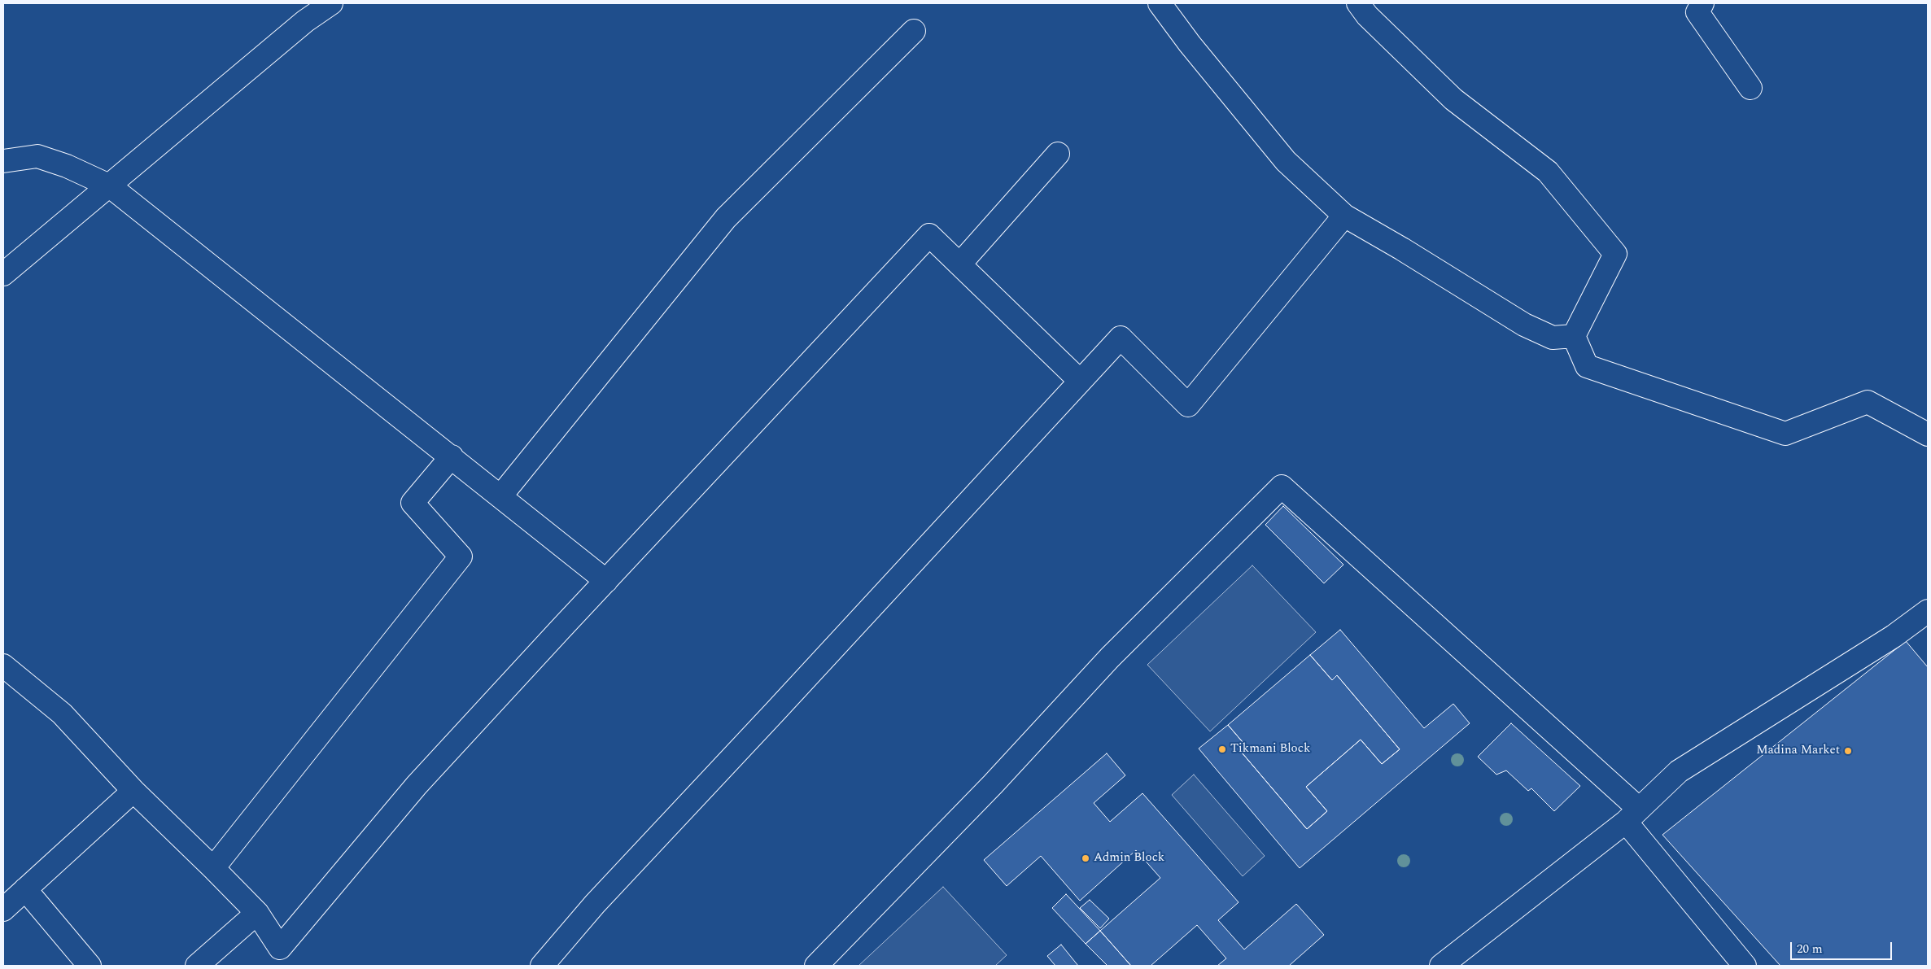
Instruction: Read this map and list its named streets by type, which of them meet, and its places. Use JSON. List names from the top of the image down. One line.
{"places":["Tikmani Block","Madina Market","Admin Block"],"scale_bar":"20 m"}
